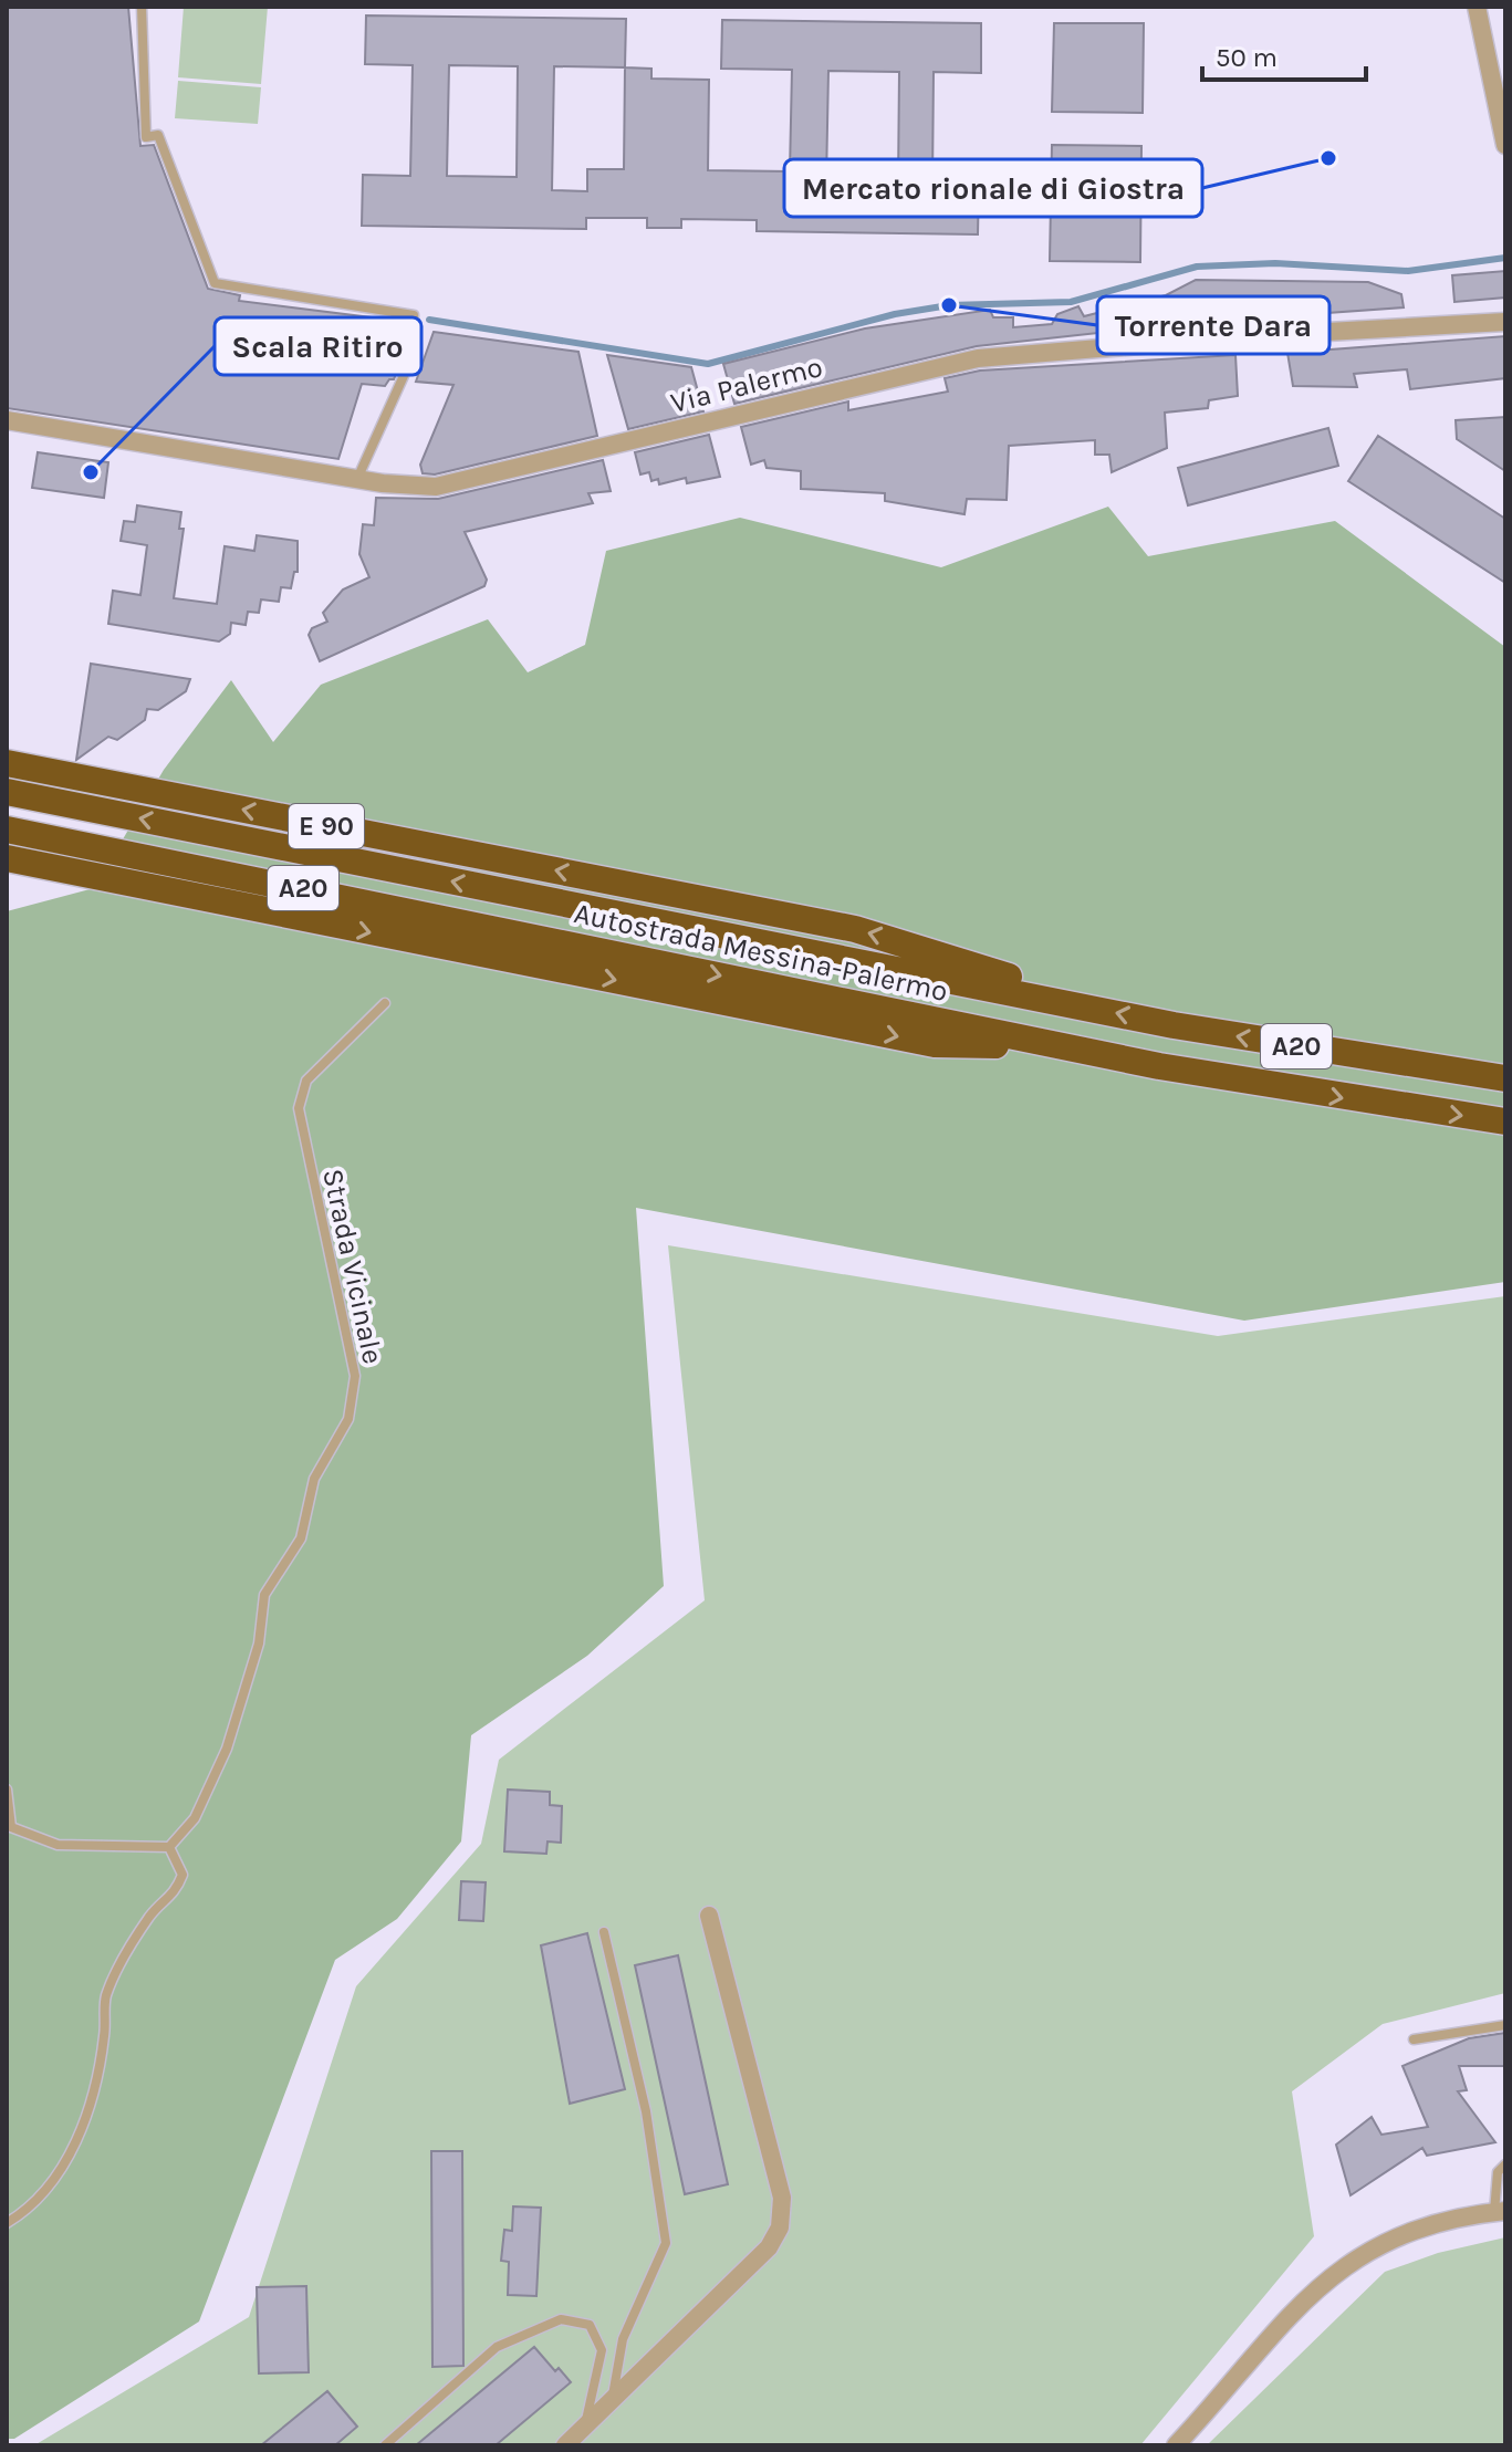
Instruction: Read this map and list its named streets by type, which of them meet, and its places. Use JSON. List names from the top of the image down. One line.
{"streets":{"highway":["E 90","A20","Autostrada Messina-Palermo"],"street":["Via Palermo"],"lane":["Strada Vicinale"]},"crossings":[["E 90","Autostrada Messina-Palermo"]],"places":["Mercato rionale di Giostra","Torrente Dara","Scala Ritiro"],"scale_bar":"50 m"}
